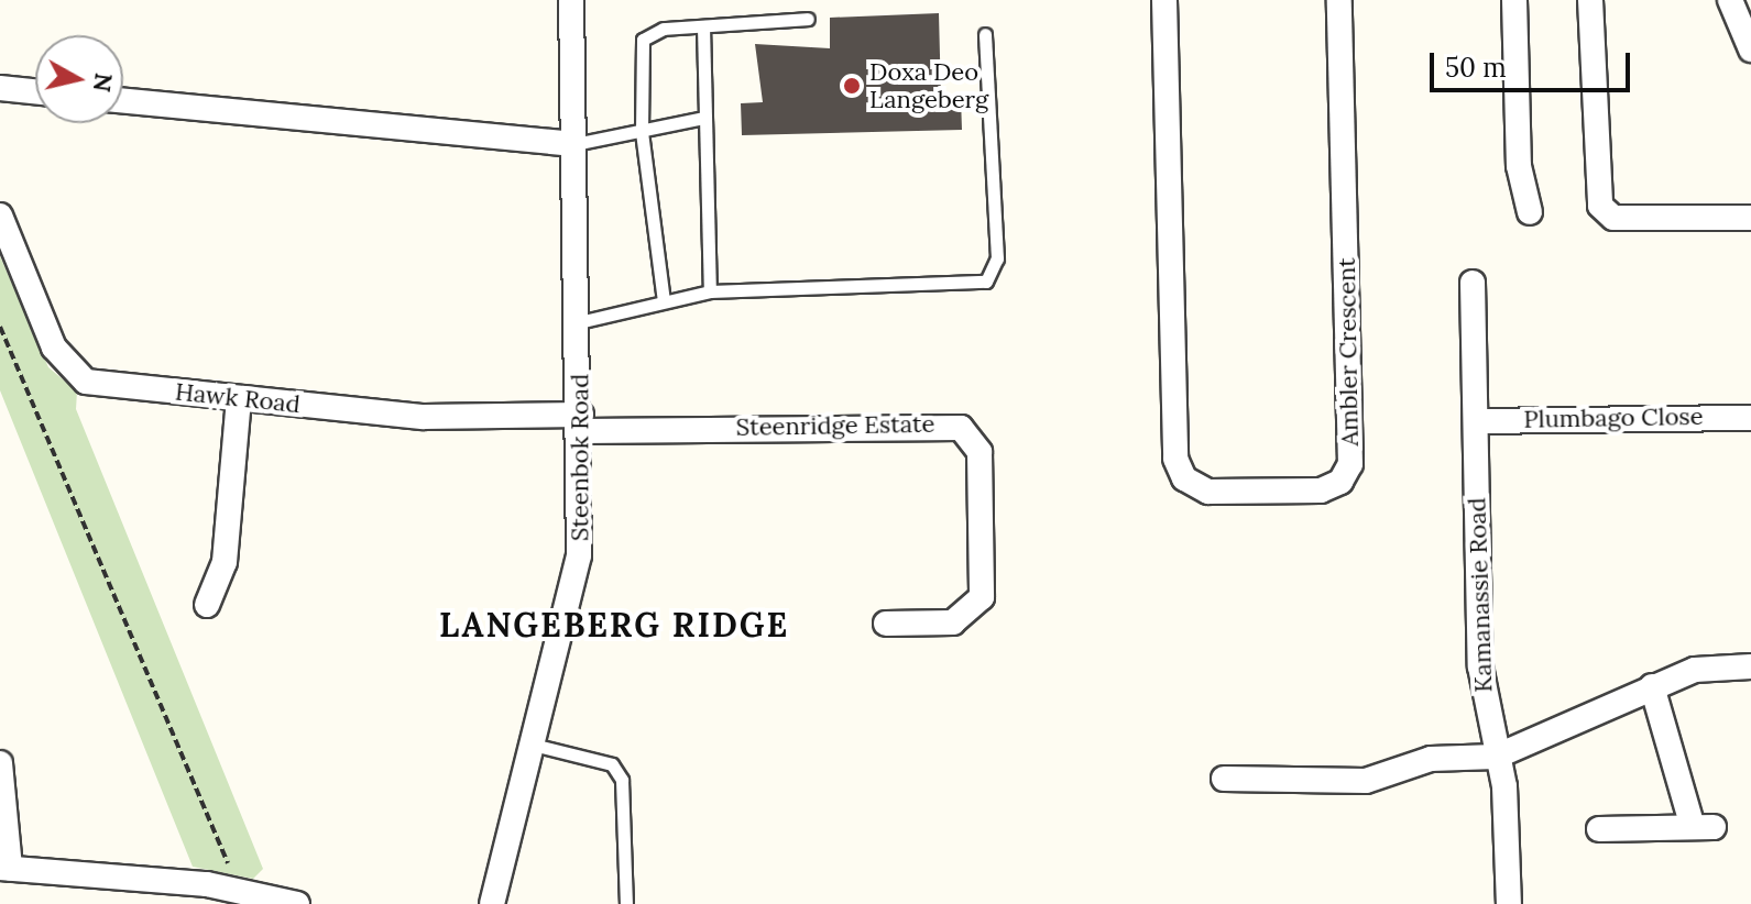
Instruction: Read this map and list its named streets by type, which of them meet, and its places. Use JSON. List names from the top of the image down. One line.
{"streets":{"street":["Ambler Crescent","Hawk Road","Plumbago Close","Steenridge Estate","Steenbok Road","Kamanassie Road"]},"crossings":[["Hawk Road","Steenridge Estate"],["Hawk Road","Steenbok Road"],["Plumbago Close","Kamanassie Road"],["Steenridge Estate","Steenbok Road"]],"districts":["LANGEBERG RIDGE"],"places":["Doxa Deo Langeberg"],"scale_bar":"50 m","north":"right"}
